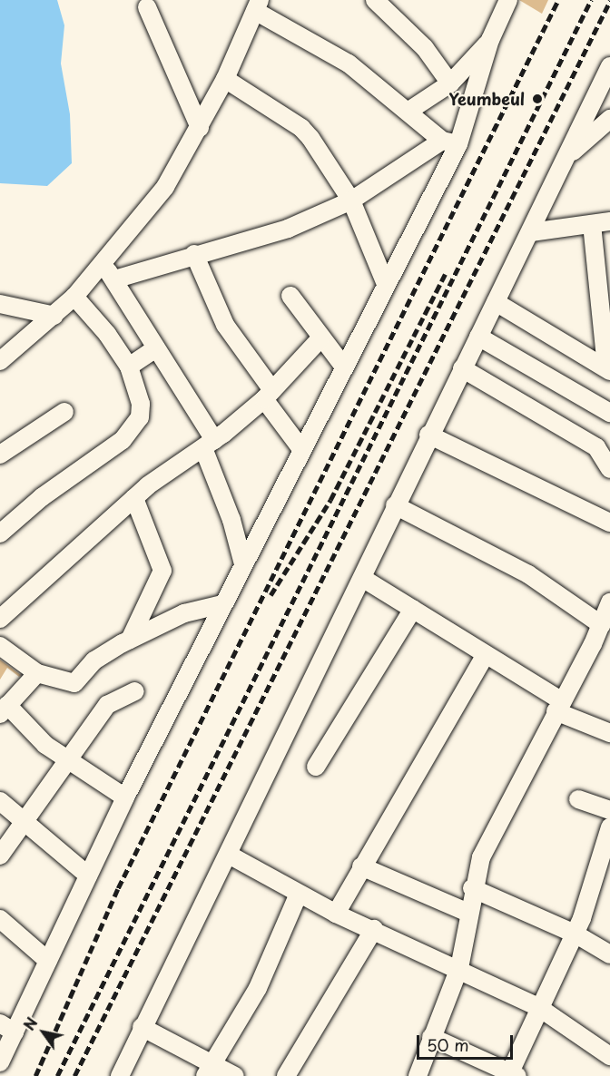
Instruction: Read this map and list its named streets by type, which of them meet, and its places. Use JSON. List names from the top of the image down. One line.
{"places":["Yeumbeul"],"scale_bar":"50 m","north":"top left"}
